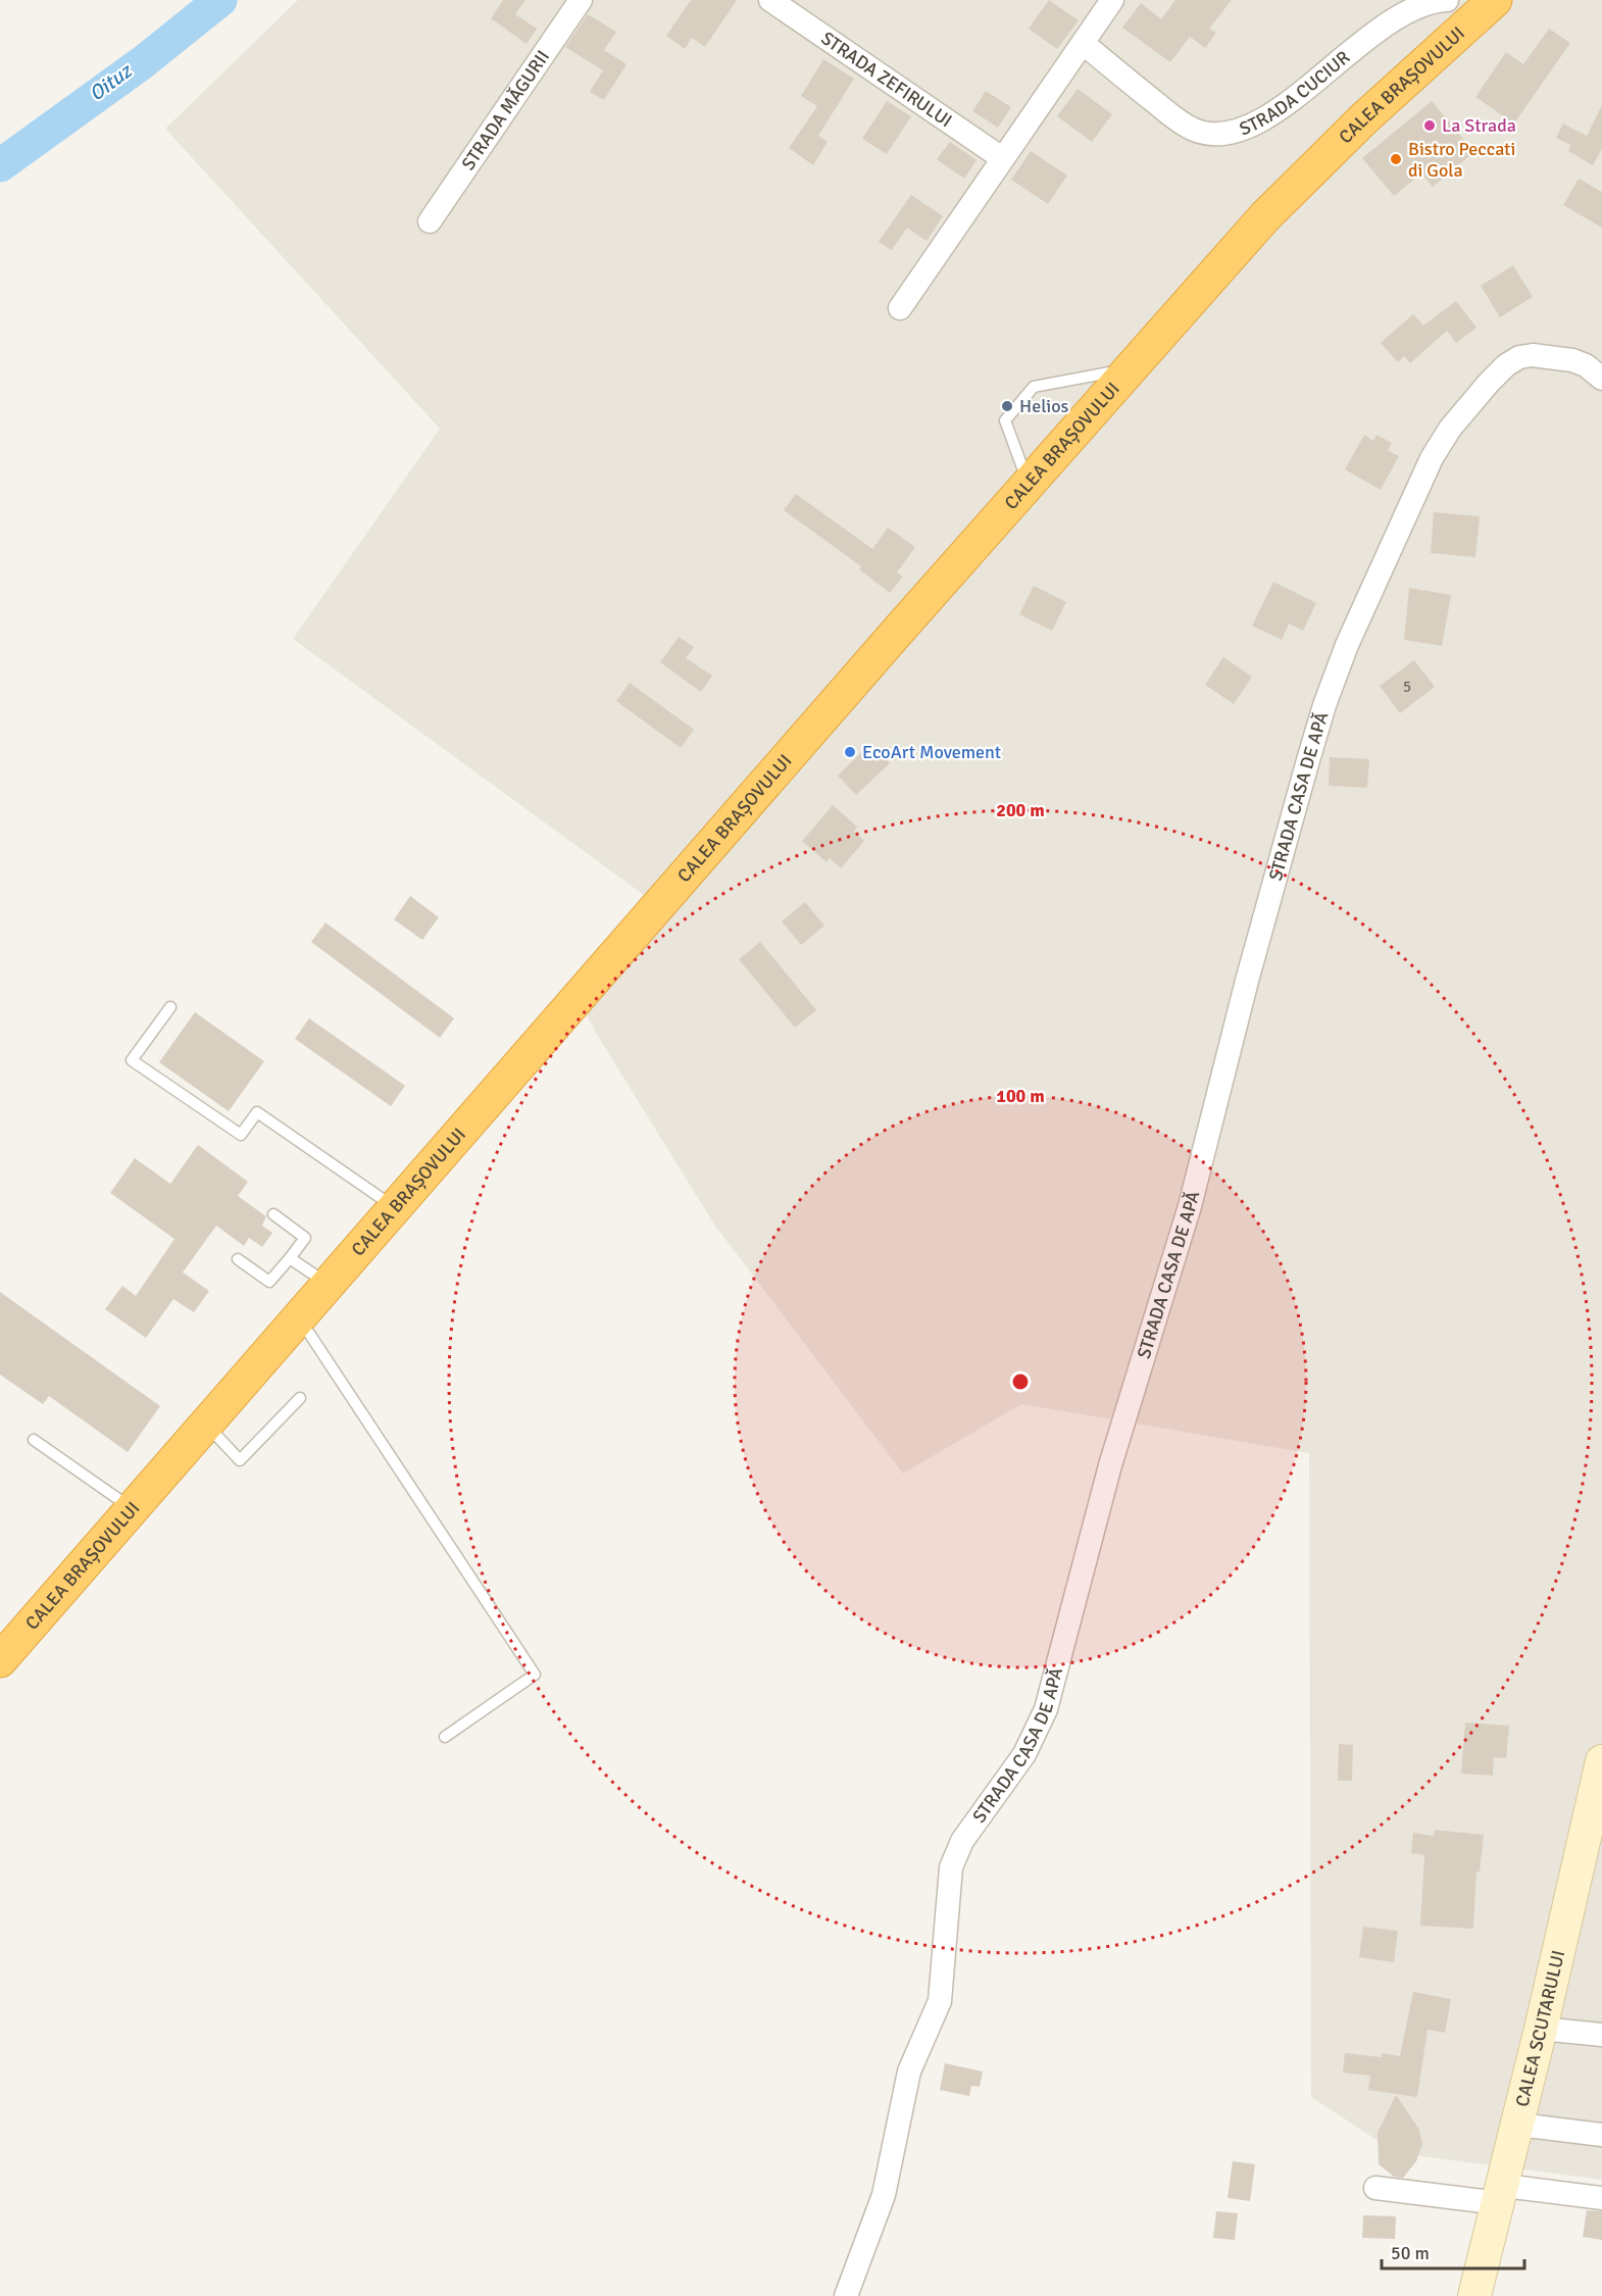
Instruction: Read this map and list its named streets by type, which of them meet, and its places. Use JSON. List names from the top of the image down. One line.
{"streets":{"highway":["CALEA BRAȘOVULUI"],"main road":["CALEA SCUTARULUI"],"street":["STRADA ZEFIRULUI","STRADA CUCIUR","STRADA MĂGURII","STRADA CASA DE APĂ"]},"crossings":[["CALEA BRAȘOVULUI","STRADA CUCIUR"]],"water":["Oituz"],"places":["La Strada","Bistro Peccati di Gola","Helios","EcoArt Movement"],"house_numbers":["5"],"scale_bar":"50 m","rings":["200 m","100 m"]}
